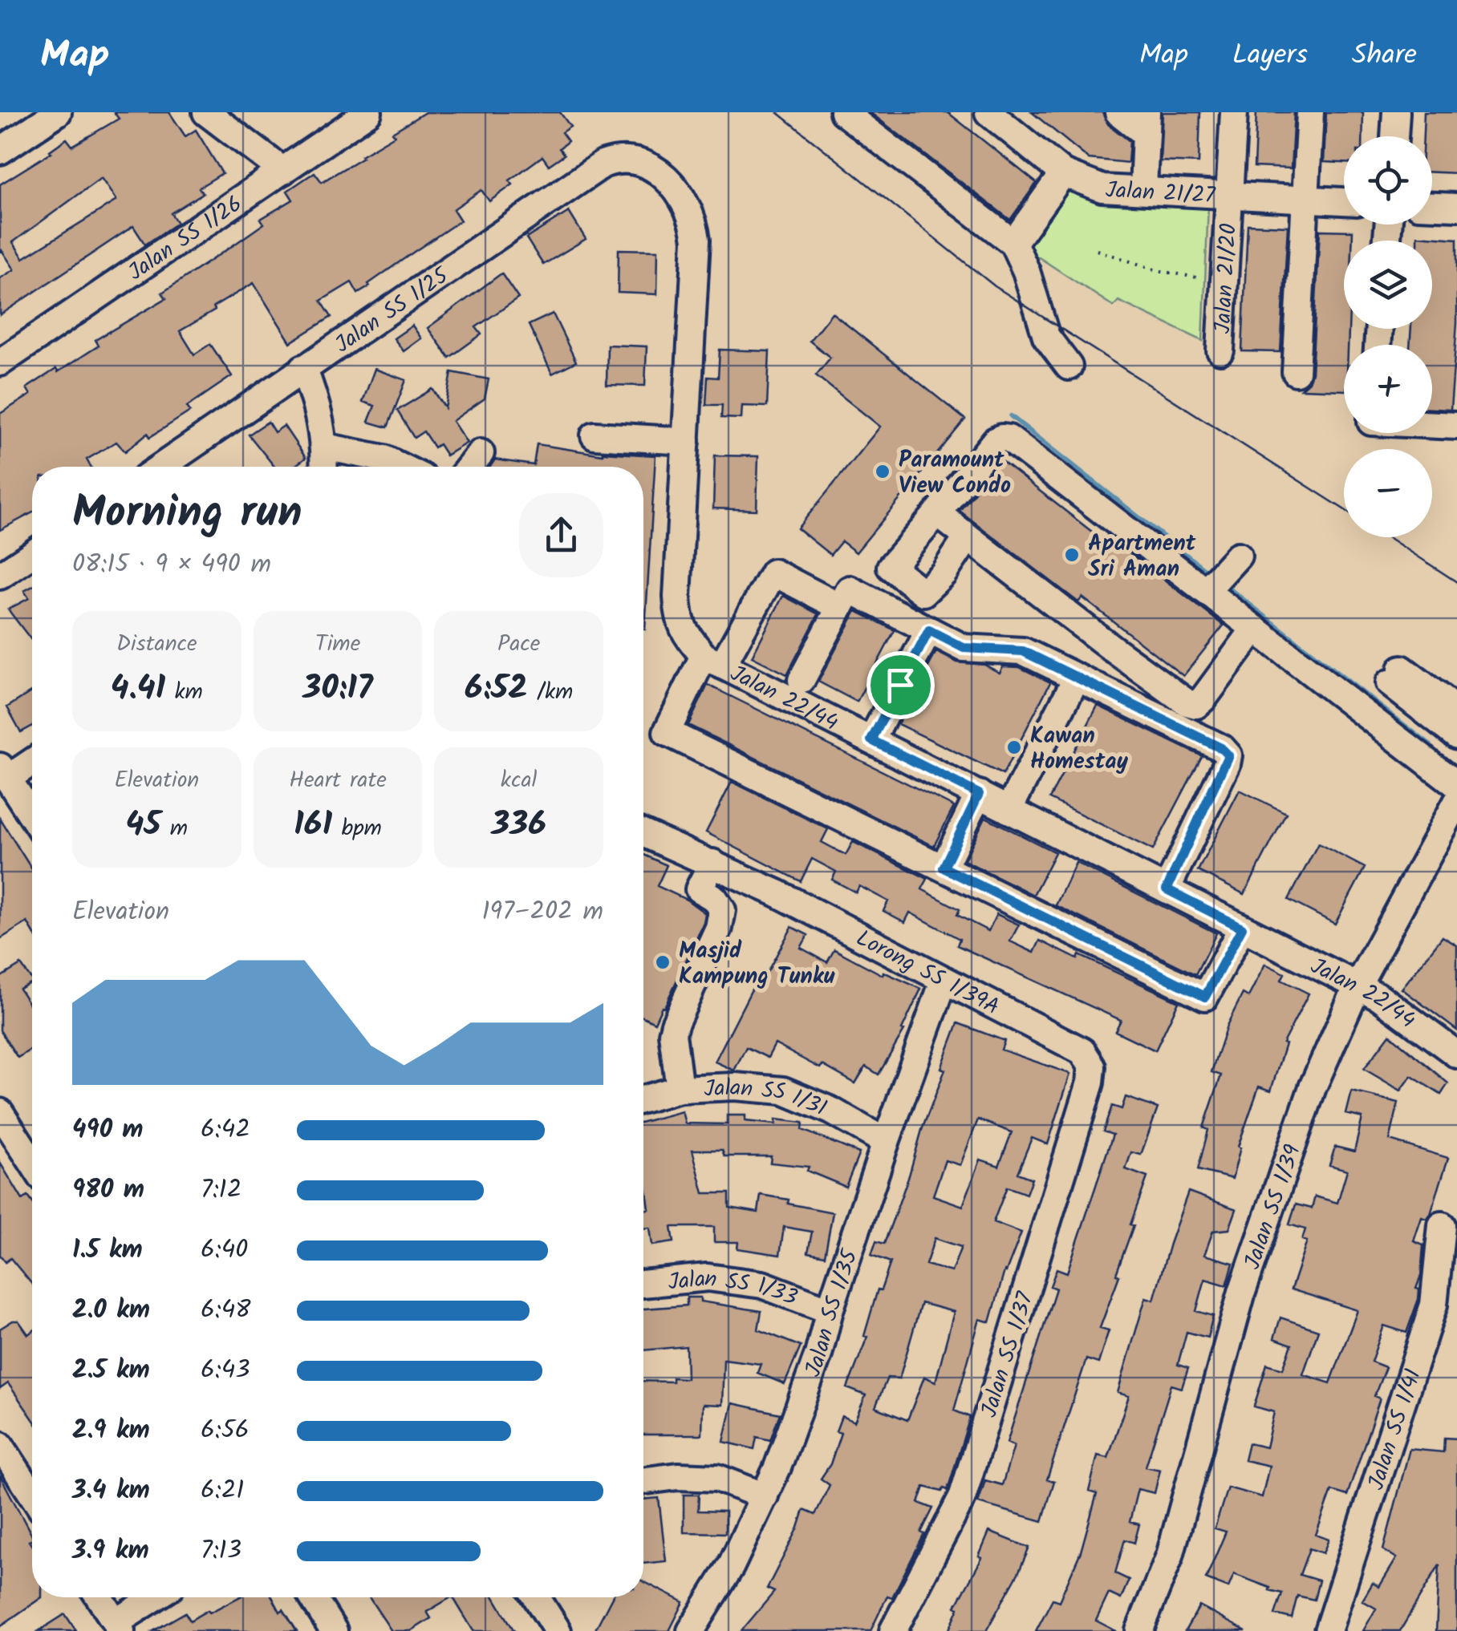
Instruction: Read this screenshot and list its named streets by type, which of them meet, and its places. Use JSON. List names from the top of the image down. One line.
{"streets":{"street":["Jalan 21/27","Jalan SS 1/26","Jalan 21/20","Jalan SS 1/25","Jalan 22/44","Lorong SS 1/39A","Jalan SS 1/31","Jalan SS 1/39","Jalan SS 1/33","Jalan SS 1/35","Jalan SS 1/37","Jalan SS 1/41"]},"crossings":[["Jalan 21/27","Jalan 21/20"],["Jalan SS 1/25","Jalan 22/44"],["Jalan 22/44","Jalan SS 1/39"],["Lorong SS 1/39A","Jalan SS 1/35"],["Lorong SS 1/39A","Jalan SS 1/37"],["Jalan SS 1/31","Jalan SS 1/35"],["Jalan SS 1/33","Jalan SS 1/35"]],"places":["Paramount View Condo","Apartment Sri Aman","Kawan Homestay","Masjid Kampung Tunku"],"page":{"header":"Map","nav":["Map","Layers","Share"],"map_buttons":["+","−"],"heading":["Morning run","08:15 · 9 × 490 m"],"stats":[["Distance","4.41 km"],["Time","30:17"],["Pace","6:52 /km"],["Elevation","45 m"],["Heart rate","161 bpm"],["kcal","336"]],"chart":["Elevation","197–202 m"],"list":[{"name":"490 m","note":"6:42"},{"name":"980 m","note":"7:12"},{"name":"1.5 km","note":"6:40"},{"name":"2.0 km","note":"6:48"},{"name":"2.5 km","note":"6:43"},{"name":"2.9 km","note":"6:56"},{"name":"3.4 km","note":"6:21"},{"name":"3.9 km","note":"7:13"}]}}
